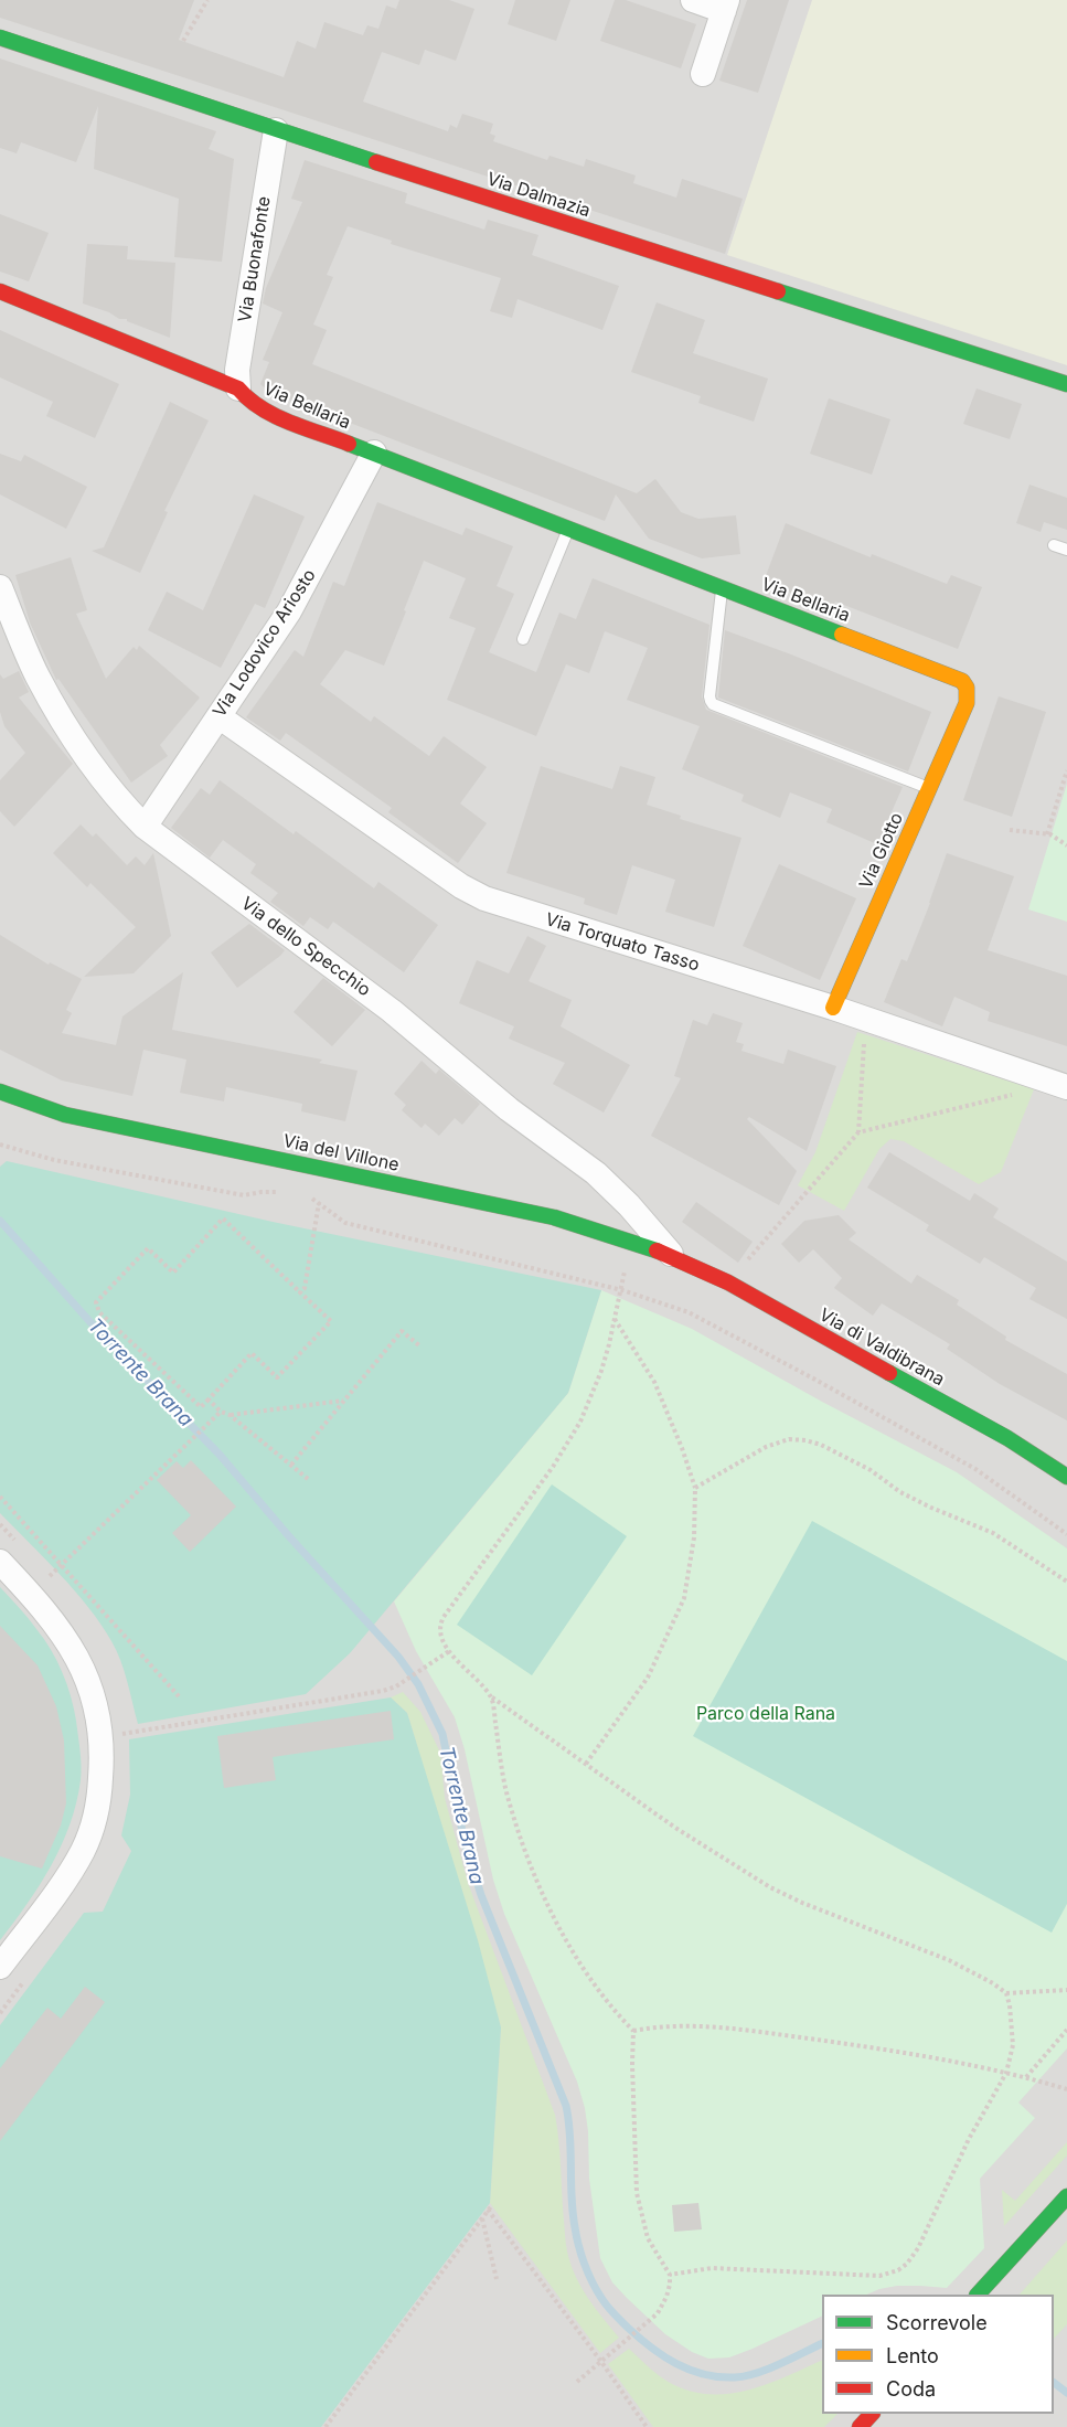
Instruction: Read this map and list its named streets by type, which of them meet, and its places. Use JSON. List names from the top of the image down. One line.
{"streets":{"street":["Via Dalmazia","Via Buonafonte","Via Bellaria","Via Lodovico Ariosto","Via Giotto","Via Torquato Tasso","Via dello Specchio","Via del Villone","Via di Valdibrana"]},"crossings":[["Via Dalmazia","Via Buonafonte"],["Via Buonafonte","Via Bellaria"],["Via Bellaria","Via Lodovico Ariosto"],["Via Bellaria","Via Giotto"],["Via Lodovico Ariosto","Via Torquato Tasso"],["Via Lodovico Ariosto","Via dello Specchio"],["Via Giotto","Via Torquato Tasso"],["Via dello Specchio","Via del Villone"],["Via dello Specchio","Via di Valdibrana"],["Via del Villone","Via di Valdibrana"]],"water":["Torrente Brana"],"parks":["Parco della Rana"],"legend":["Scorrevole","Lento","Coda"]}
